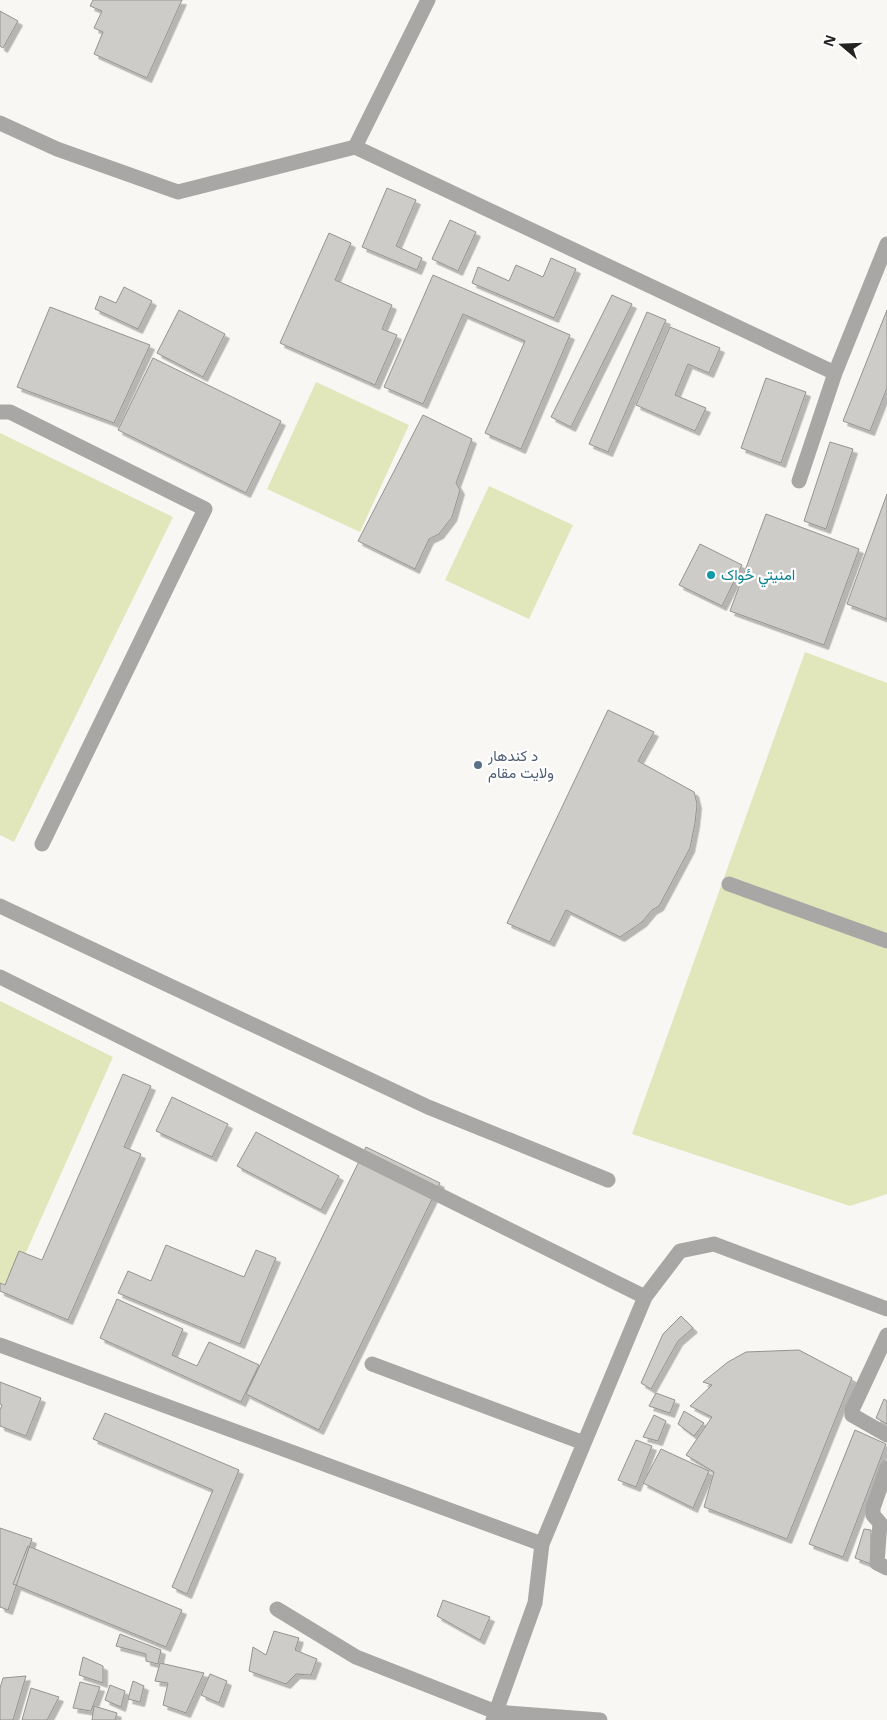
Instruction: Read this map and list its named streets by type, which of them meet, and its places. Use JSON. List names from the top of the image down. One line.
{"places":["امنيتي ځواک","د کندهار ولايت مقام"],"north":"left"}
